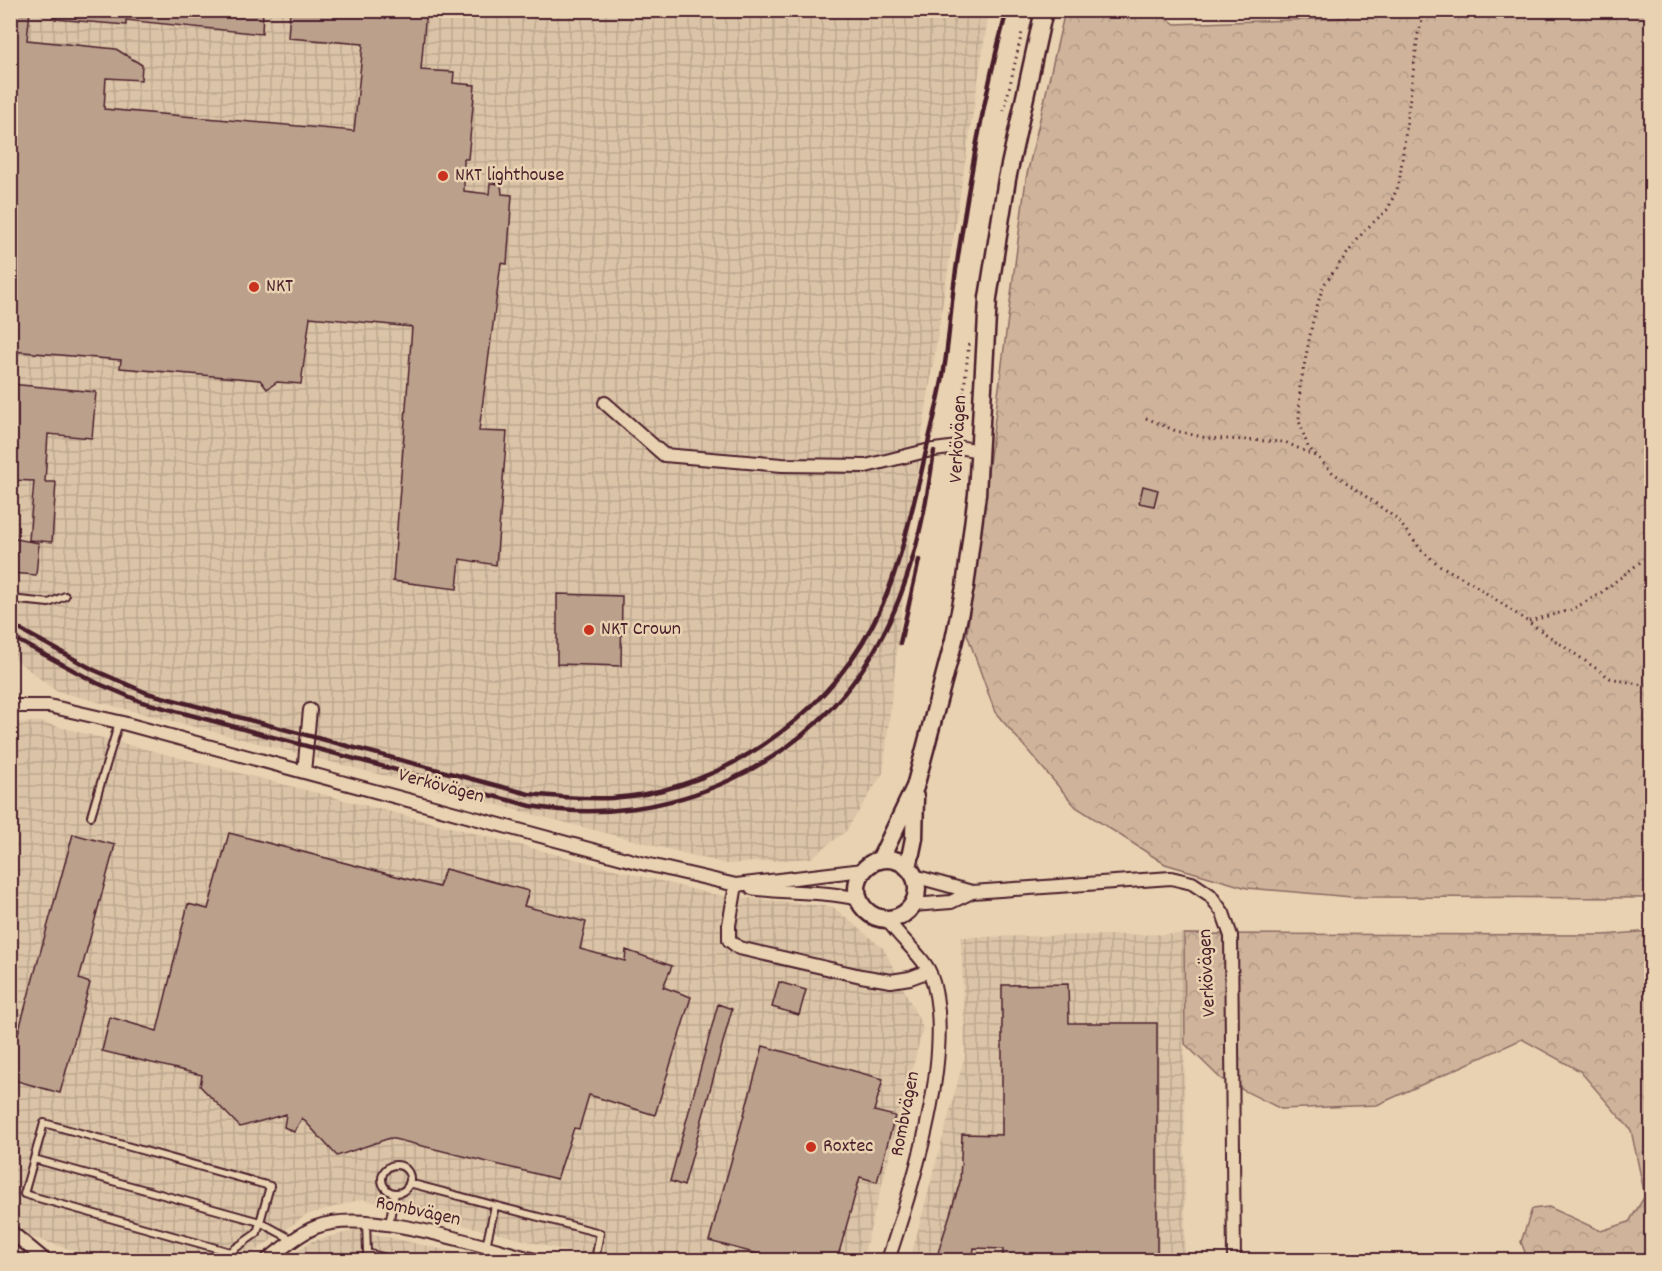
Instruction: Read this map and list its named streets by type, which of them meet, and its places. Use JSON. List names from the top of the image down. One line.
{"streets":{"main road":["Verkövägen"],"street":["Rombvägen"]},"places":["NKT lighthouse","NKT","NKT Crown","Roxtec"]}
